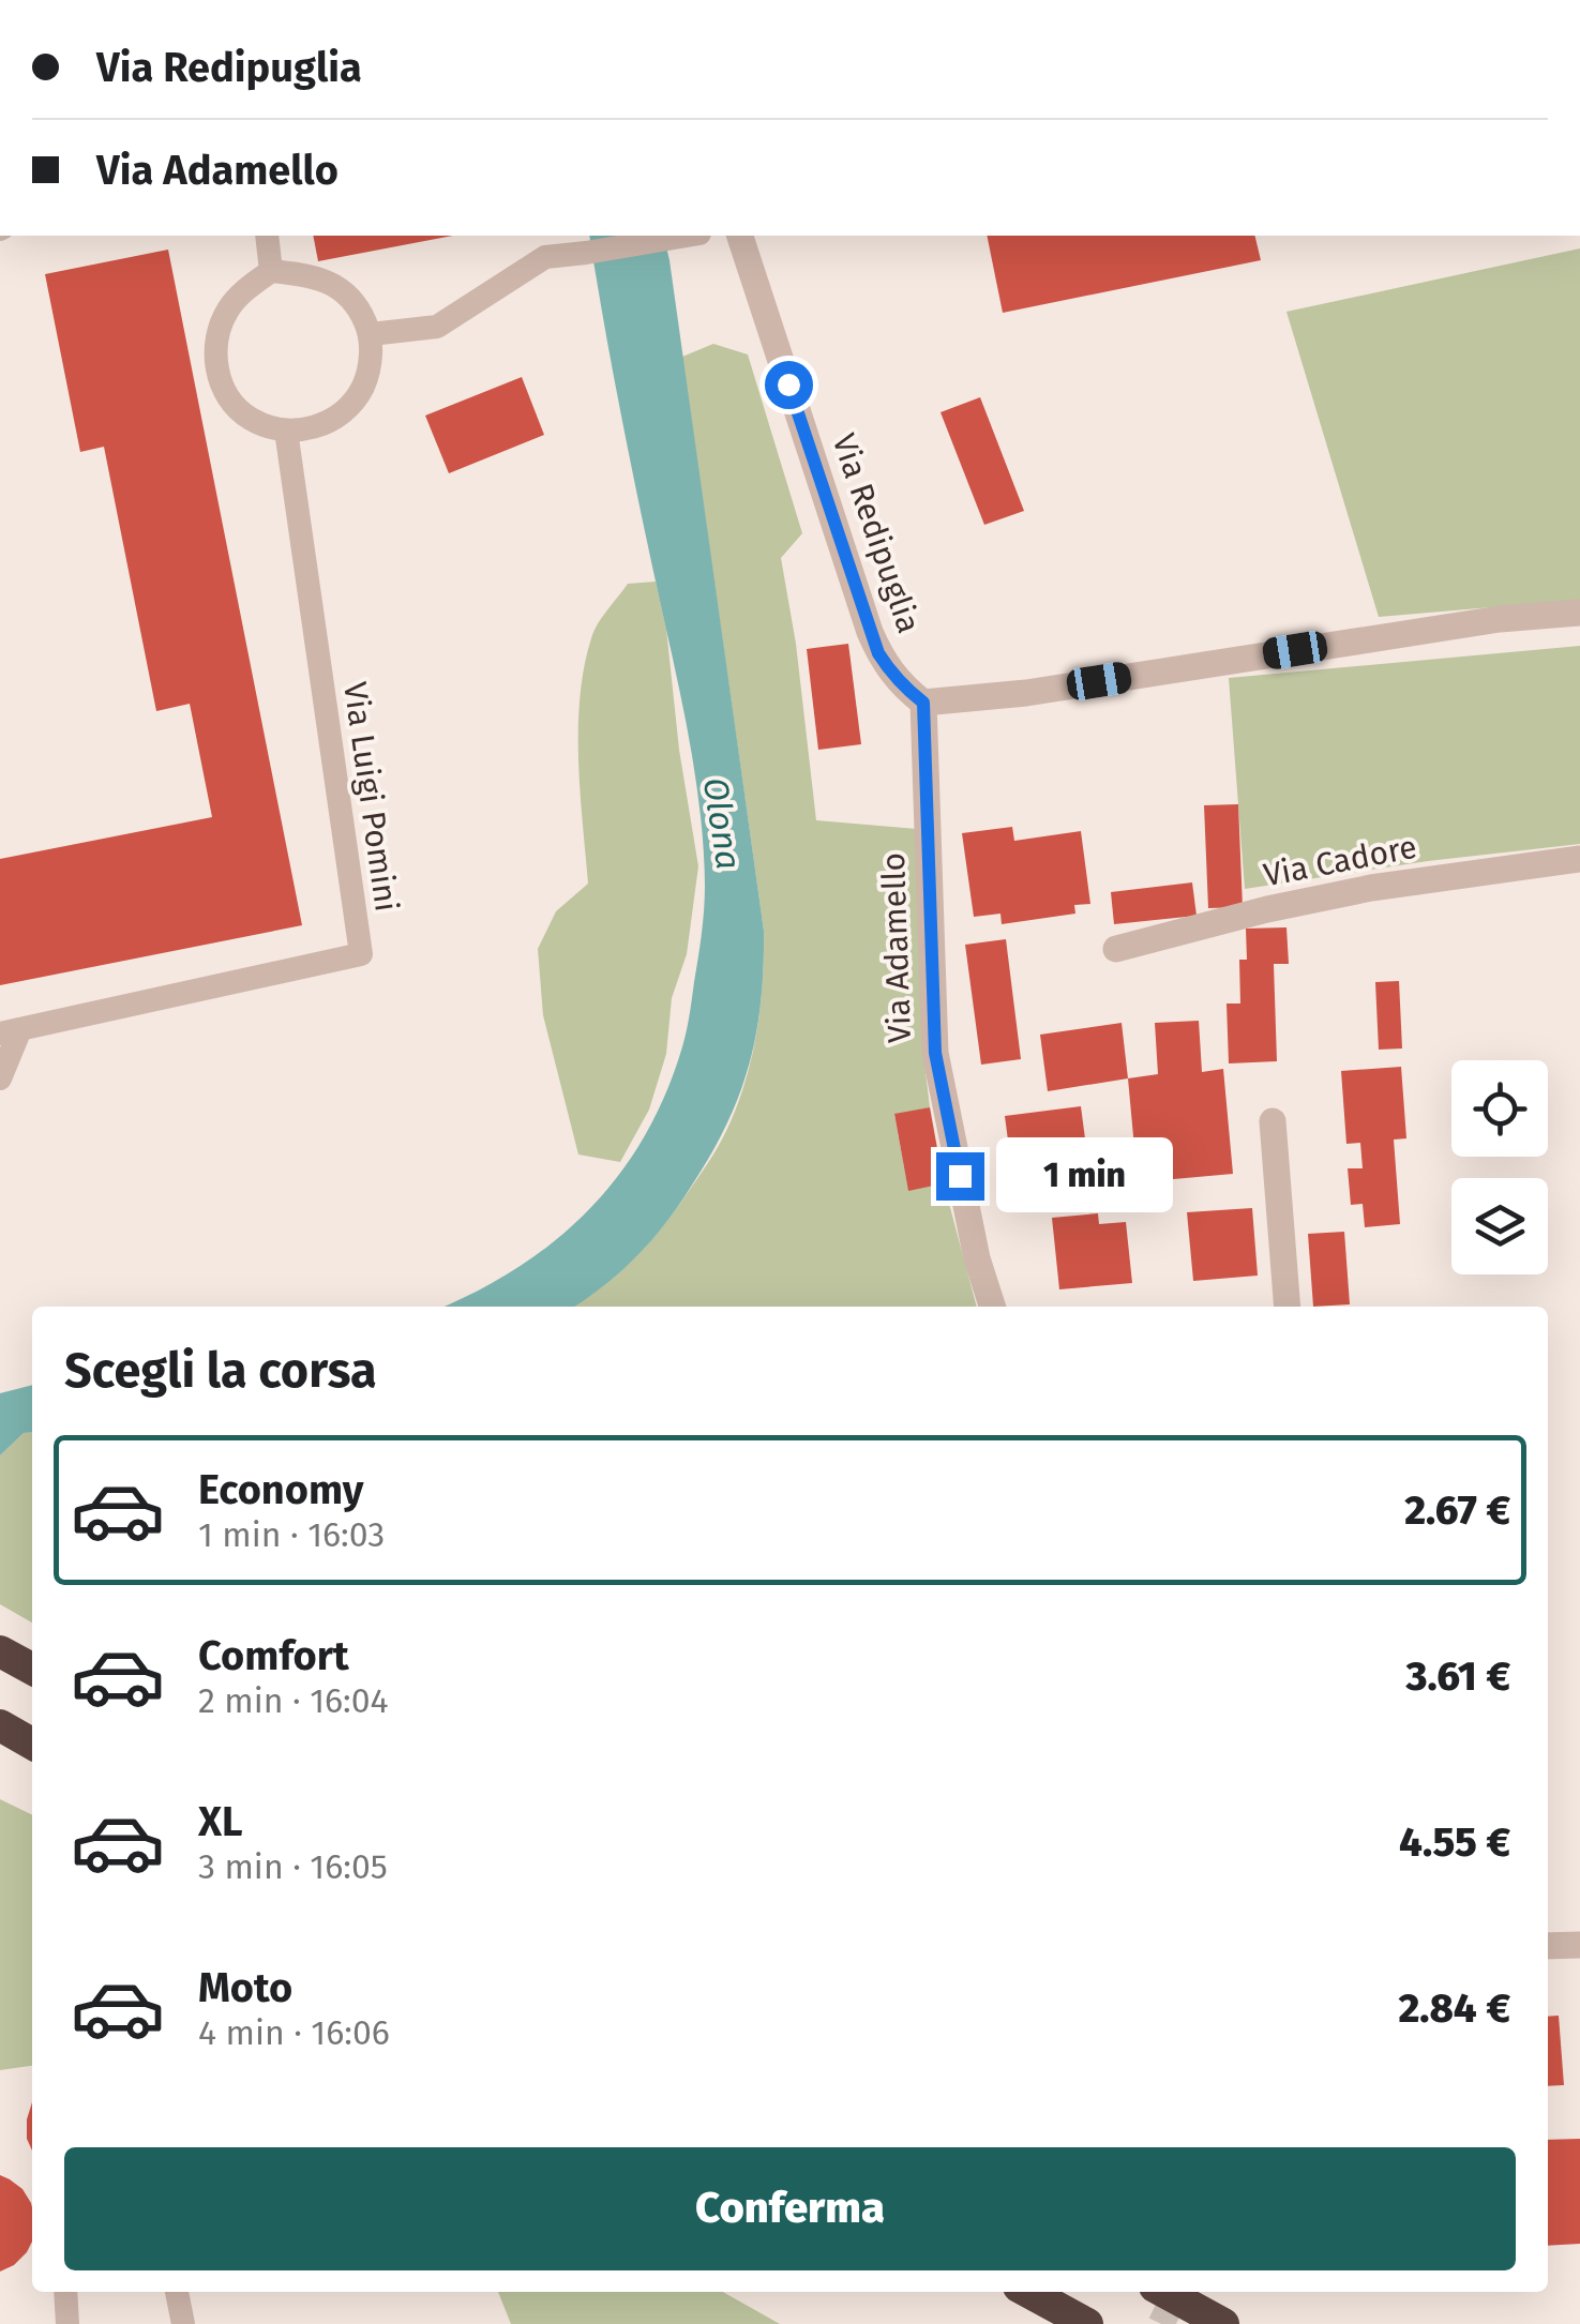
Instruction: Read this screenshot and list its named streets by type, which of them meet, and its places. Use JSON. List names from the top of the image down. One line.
{"streets":{"street":["Via Redipuglia","Via Cadore","Via Adamello"],"lane":["Via Luigi Pomini"]},"crossings":[["Via Redipuglia","Via Adamello"]],"water":["Olona"],"page":{"banner":["Via Redipuglia","Via Adamello"],"bubble":"1 min","heading":"Scegli la corsa","list":[{"name":"Economy","note":"1 min · 16:03","value":"2.67 €"},{"name":"Comfort","note":"2 min · 16:04","value":"3.61 €"},{"name":"XL","note":"3 min · 16:05","value":"4.55 €"},{"name":"Moto","note":"4 min · 16:06","value":"2.84 €"}],"buttons":"Conferma"}}
